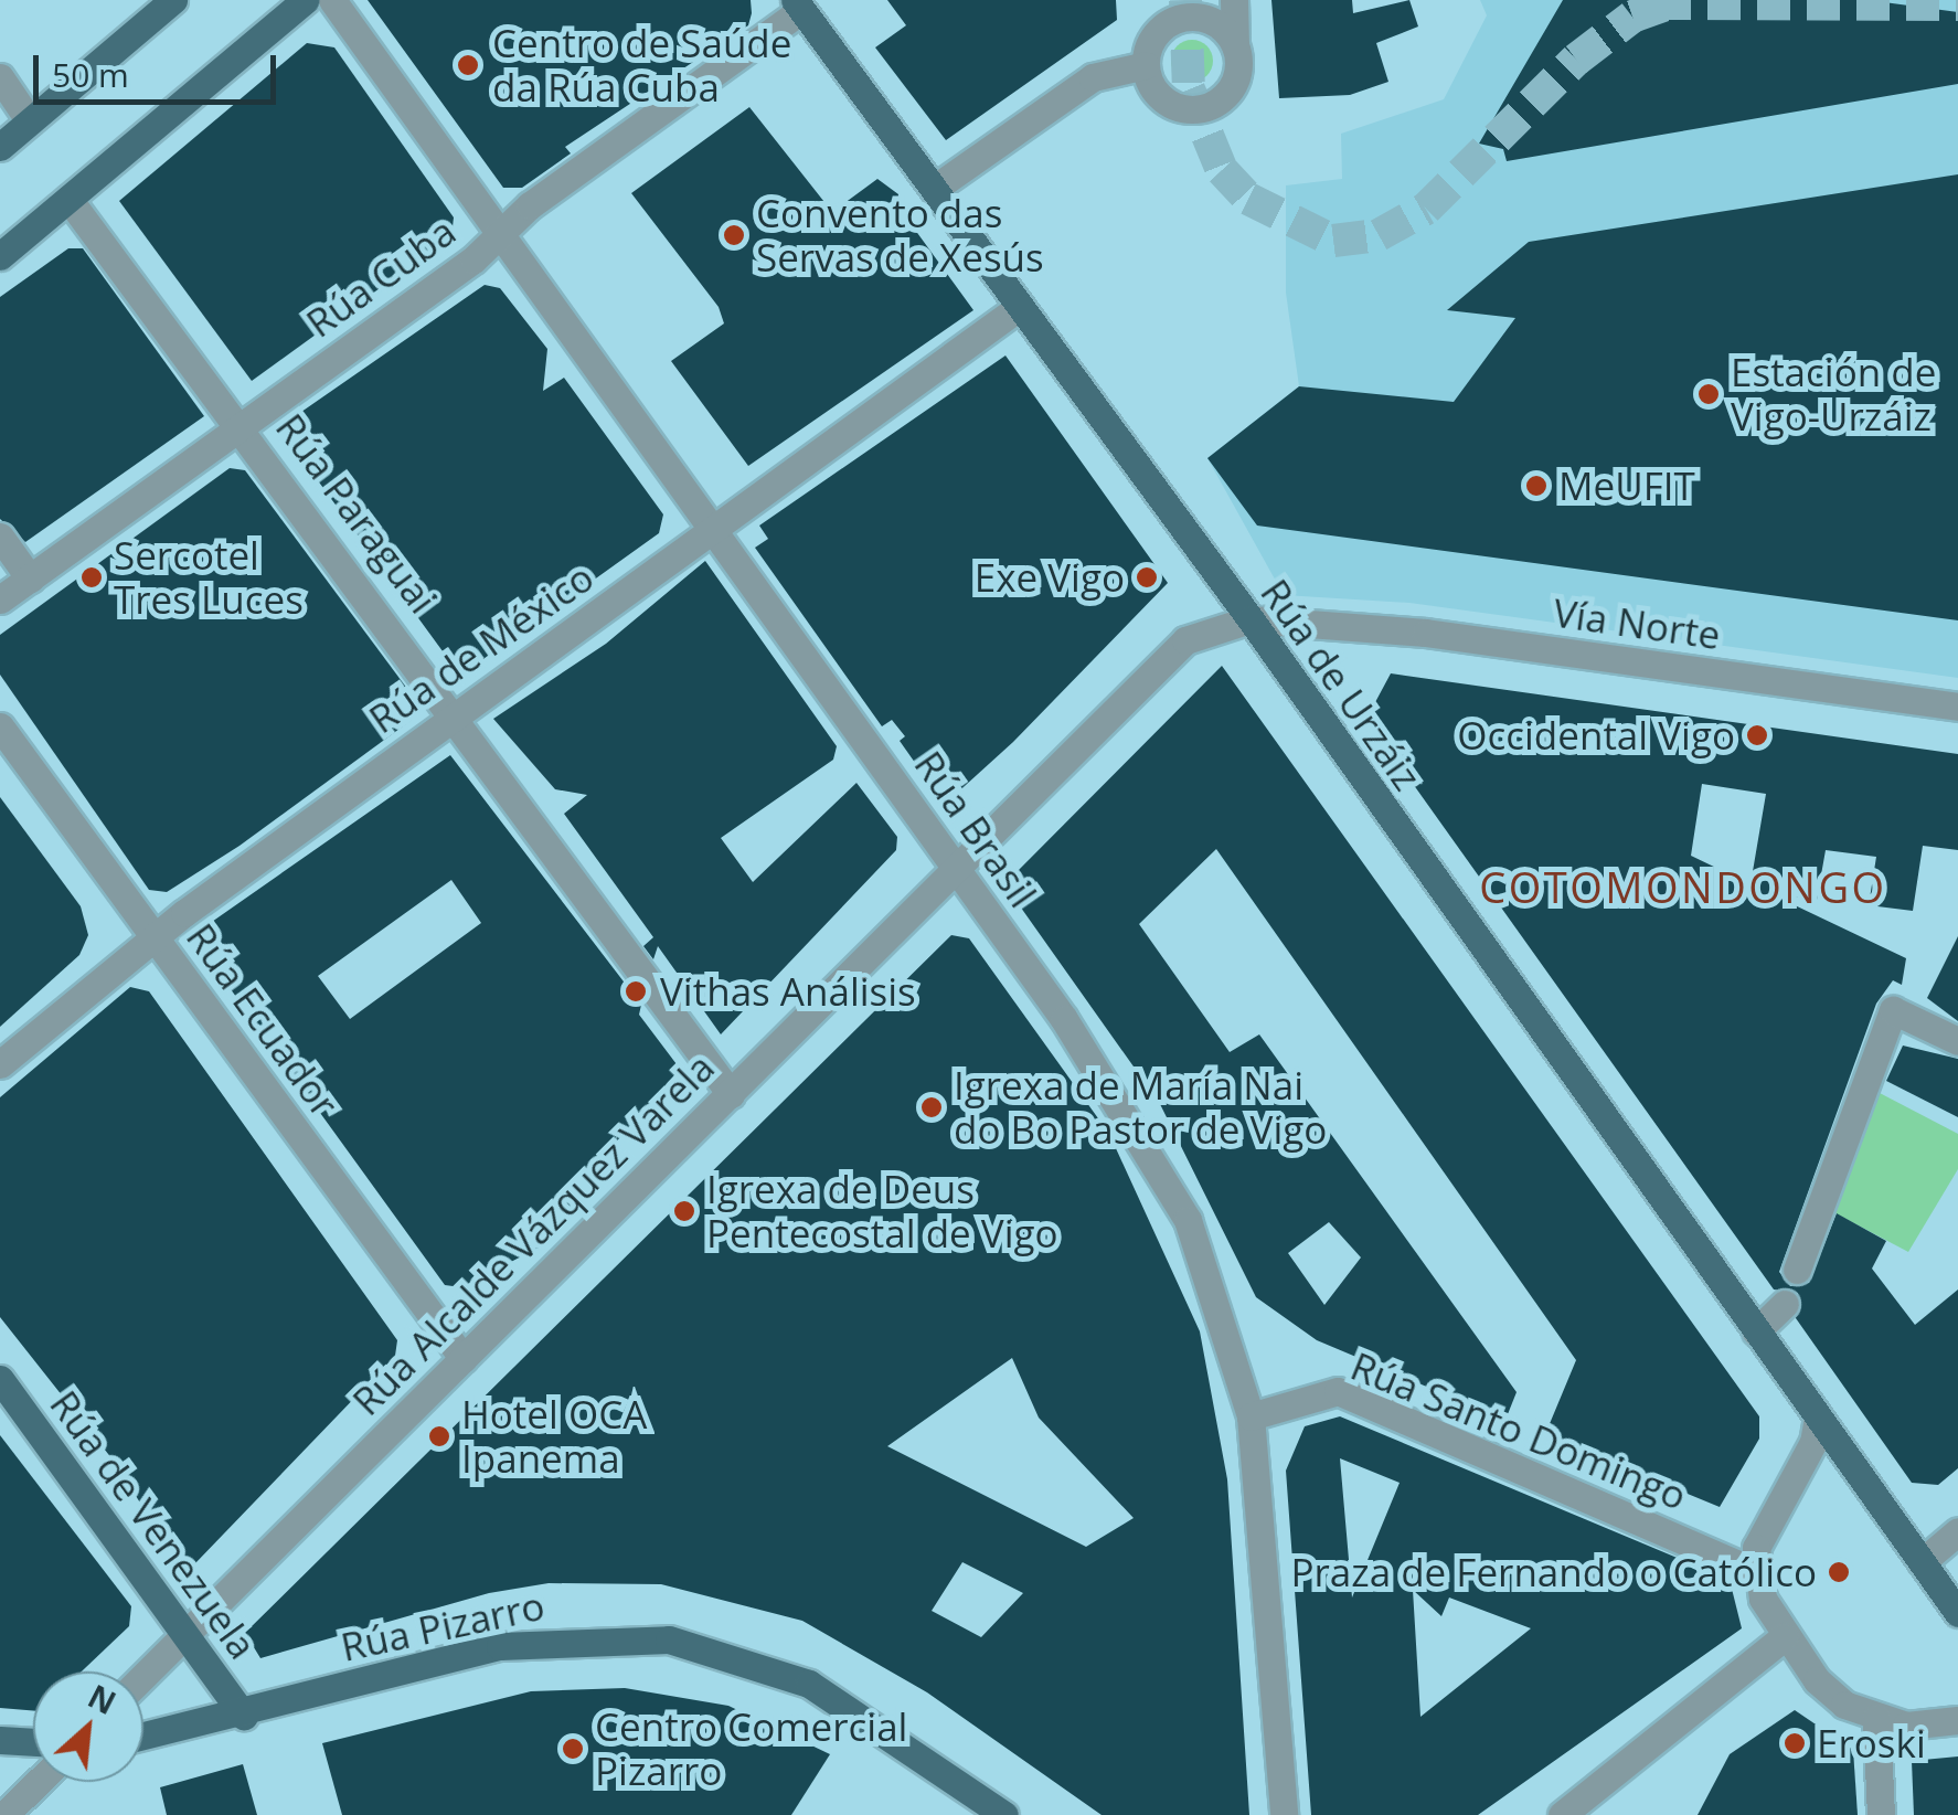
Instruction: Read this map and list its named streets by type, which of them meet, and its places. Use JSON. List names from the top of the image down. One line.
{"streets":{"main road":["Rúa de Urzáiz","Rúa de Venezuela","Rúa Pizarro"],"street":["Rúa Cuba","Rúa Paraguai","Vía Norte","Rúa de México","Rúa Brasil","Rúa Ecuador","Rúa Alcalde Vázquez Varela","Rúa Santo Domingo"]},"crossings":[["Rúa Cuba","Rúa Paraguai"],["Rúa Cuba","Rúa de Urzáiz"],["Rúa Cuba","Rúa Brasil"],["Rúa Paraguai","Rúa de México"],["Rúa Paraguai","Rúa Alcalde Vázquez Varela"],["Vía Norte","Rúa de Urzáiz"],["Vía Norte","Rúa Alcalde Vázquez Varela"],["Rúa de México","Rúa de Urzáiz"],["Rúa de México","Rúa Brasil"],["Rúa de México","Rúa Ecuador"],["Rúa de Urzáiz","Rúa Alcalde Vázquez Varela"],["Rúa Brasil","Rúa Alcalde Vázquez Varela"],["Rúa Brasil","Rúa Santo Domingo"],["Rúa Ecuador","Rúa Alcalde Vázquez Varela"],["Rúa Alcalde Vázquez Varela","Rúa de Venezuela"],["Rúa de Venezuela","Rúa Pizarro"]],"districts":["COTOMONDONGO"],"places":["Centro de Saúde da Rúa Cuba","Convento das Servas de Xesús","Estación de Vigo-Urzáiz","MeUFIT","Sercotel Tres Luces","Exe Vigo","Occidental Vigo","Vithas Análisis","Igrexa de María Nai do Bo Pastor de Vigo","Igrexa de Deus Pentecostal de Vigo","Hotel OCA Ipanema","Praza de Fernando o Católico","Eroski","Centro Comercial Pizarro"],"scale_bar":"50 m","north":"top right"}
